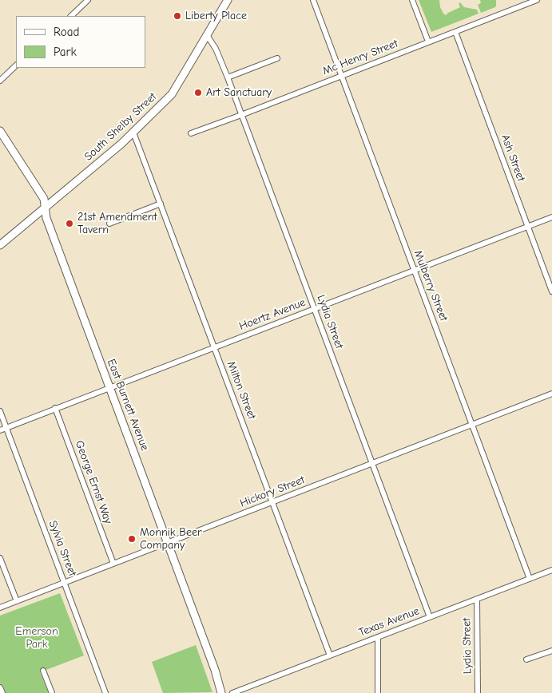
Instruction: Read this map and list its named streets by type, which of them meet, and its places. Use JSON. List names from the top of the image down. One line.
{"streets":{"street":["Mc Henry Street","South Shelby Street","Ash Street","Mulberry Street","Hoertz Avenue","Lydia Street","Milton Street","East Burnett Avenue","George Ernst Way","Hickory Street","Sylvia Street","Texas Avenue"]},"crossings":[["Mc Henry Street","Ash Street"],["Mc Henry Street","Mulberry Street"],["Mc Henry Street","Lydia Street"],["South Shelby Street","Lydia Street"],["South Shelby Street","Milton Street"],["South Shelby Street","East Burnett Avenue"],["Ash Street","Hoertz Avenue"],["Mulberry Street","Hoertz Avenue"],["Mulberry Street","Hickory Street"],["Mulberry Street","Texas Avenue"],["Hoertz Avenue","Lydia Street"],["Hoertz Avenue","Milton Street"],["Hoertz Avenue","East Burnett Avenue"],["Hoertz Avenue","George Ernst Way"],["Hoertz Avenue","Sylvia Street"],["Lydia Street","Hickory Street"],["Lydia Street","Texas Avenue"],["Milton Street","Hickory Street"],["Milton Street","Texas Avenue"],["East Burnett Avenue","Hickory Street"],["George Ernst Way","Hickory Street"],["Hickory Street","Sylvia Street"]],"parks":["Emerson Park"],"places":["Liberty Place","Art Sanctuary","21st Amendment Tavern","Monnik Beer Company"],"legend":["Road","Park"]}
